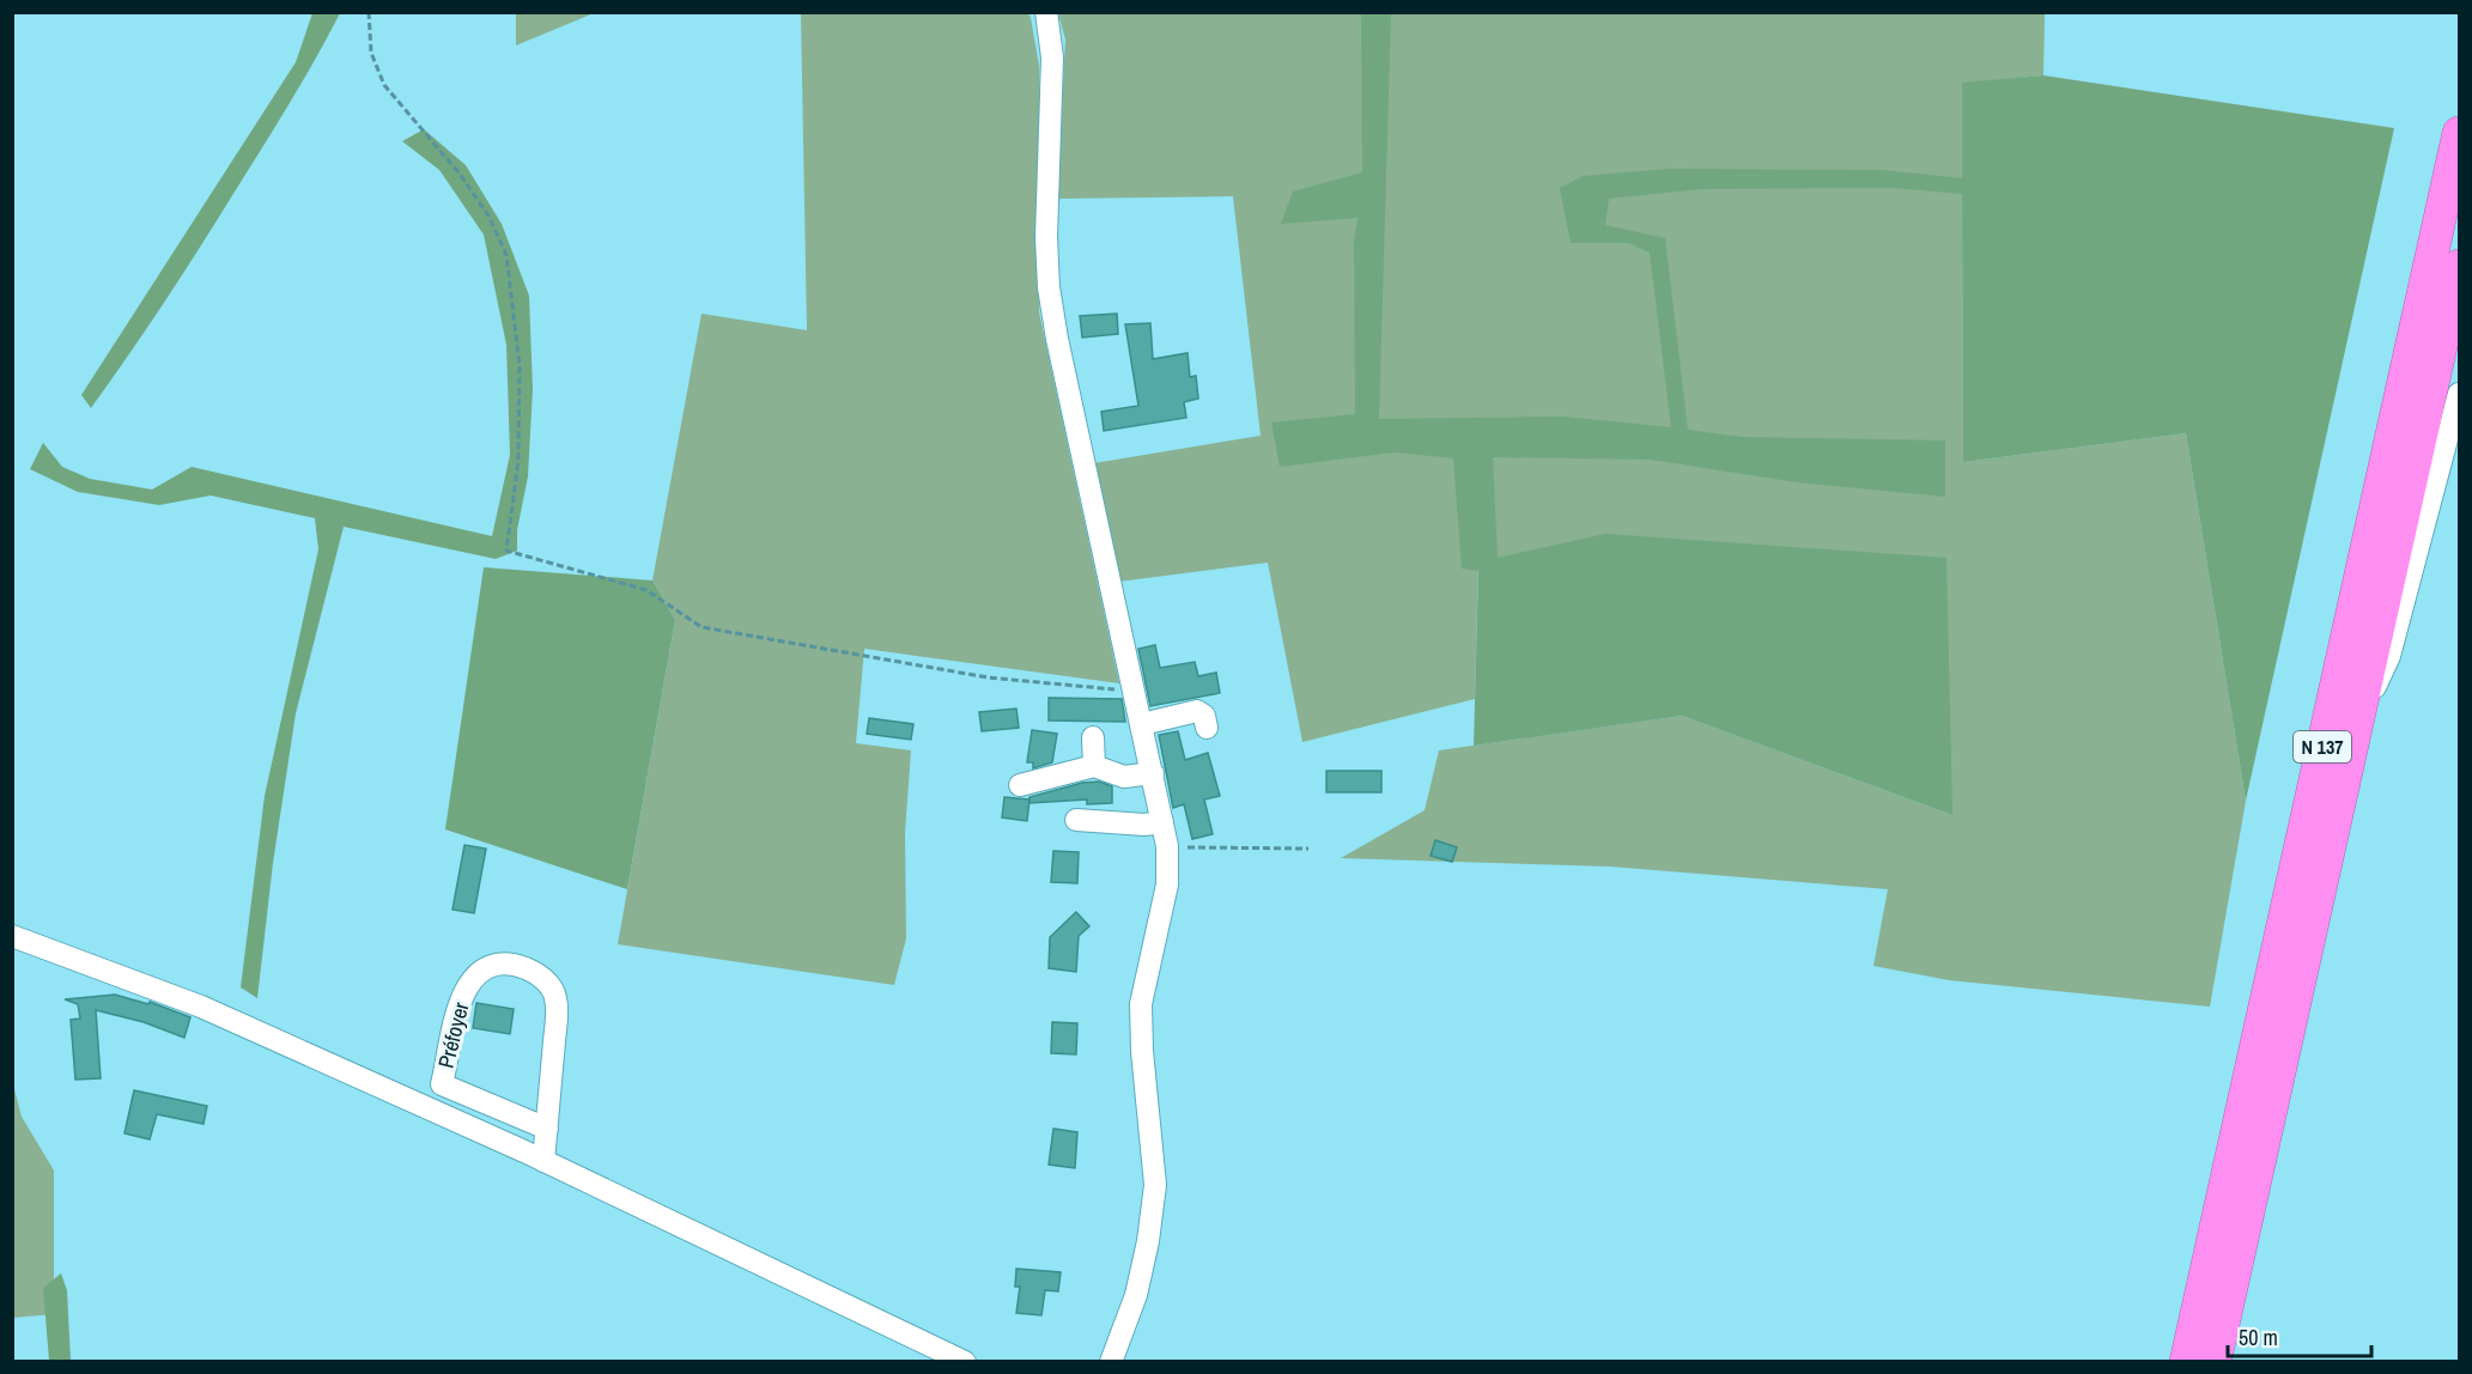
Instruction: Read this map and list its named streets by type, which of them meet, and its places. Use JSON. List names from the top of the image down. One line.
{"streets":{"highway":["N 137"],"street":["Préfoyer"]},"scale_bar":"50 m"}
